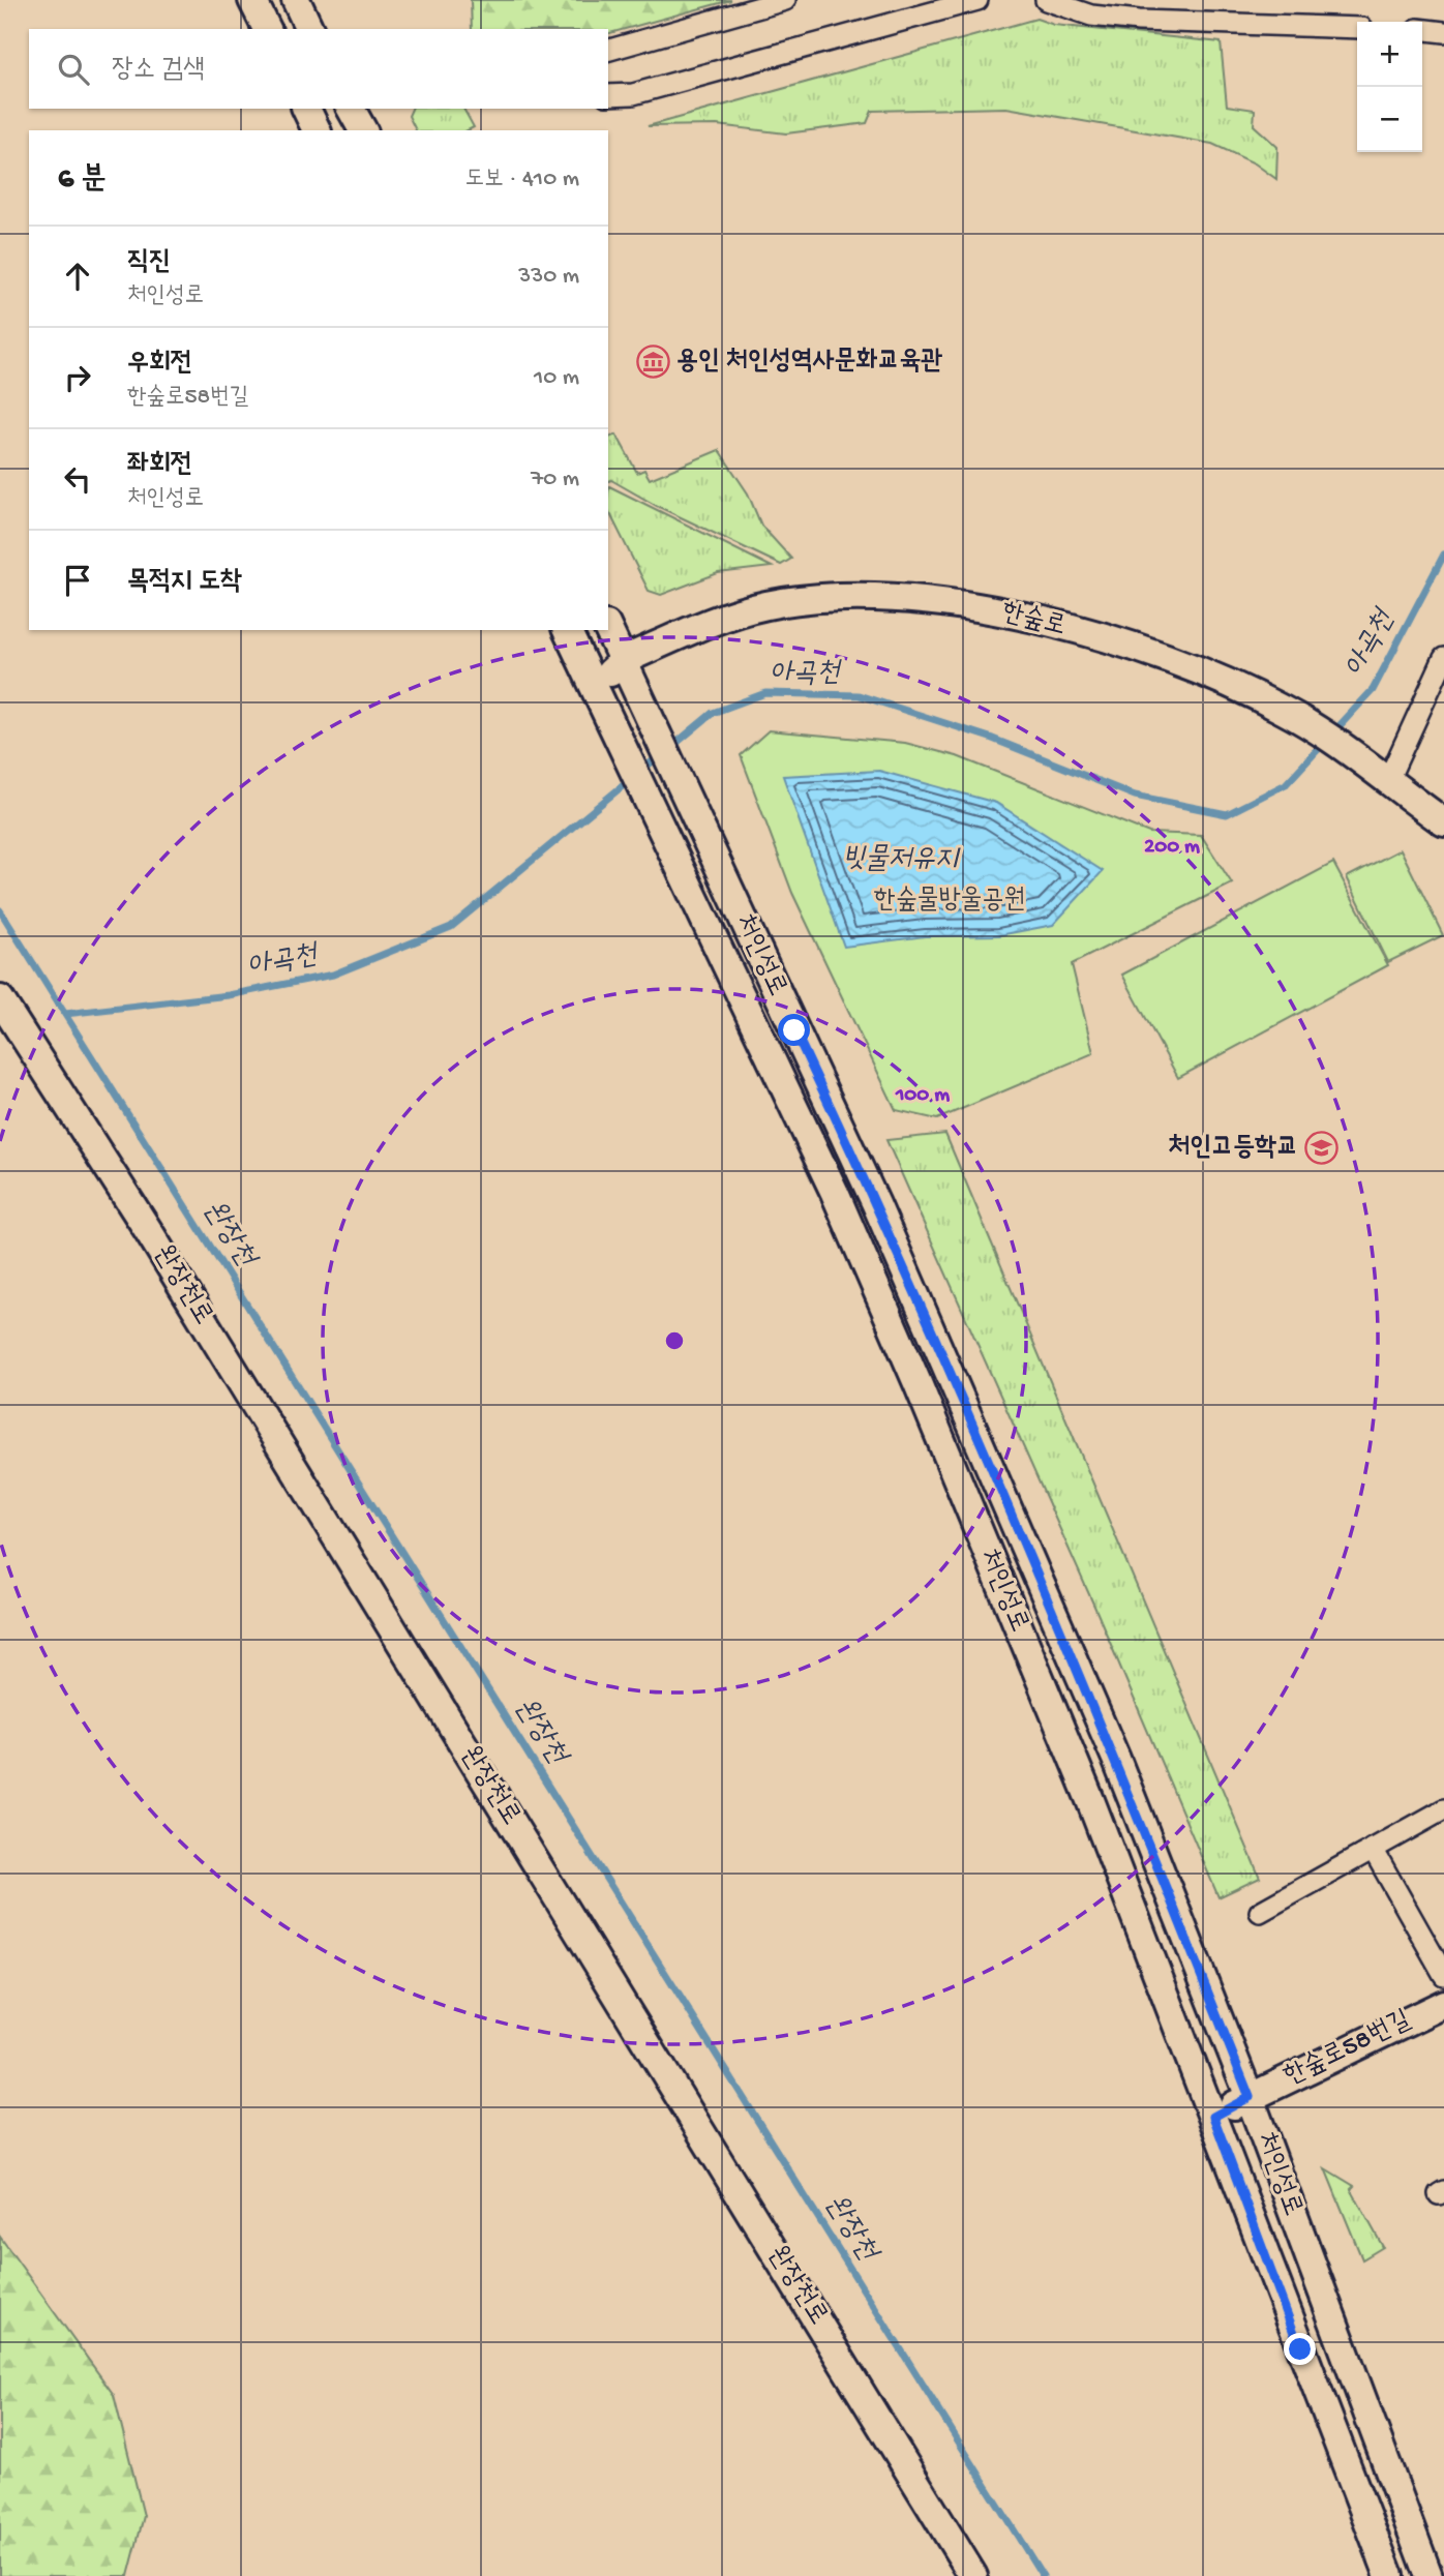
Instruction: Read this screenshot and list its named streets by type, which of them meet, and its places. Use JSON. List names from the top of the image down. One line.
{"streets":{"main road":["한숲로","처인성로","완장천로","한숲로58번길"]},"crossings":[["한숲로","처인성로"],["처인성로","한숲로58번길"]],"water":["아곡천","빗물저유지","완장천"],"parks":["한숲물방울공원"],"places":{"museum":["용인 처인성역사문화교육관"],"school or university":["처인고등학교"]},"page":{"map_buttons":["+","−"],"search":"장소 검색","heading":["6 분","도보 · 410 m"],"list":[["직진","처인성로","330 m"],["우회전","한숲로58번길","10 m"],["좌회전","처인성로","70 m"],"목적지 도착"]},"rings":["200 m","100 m"]}
